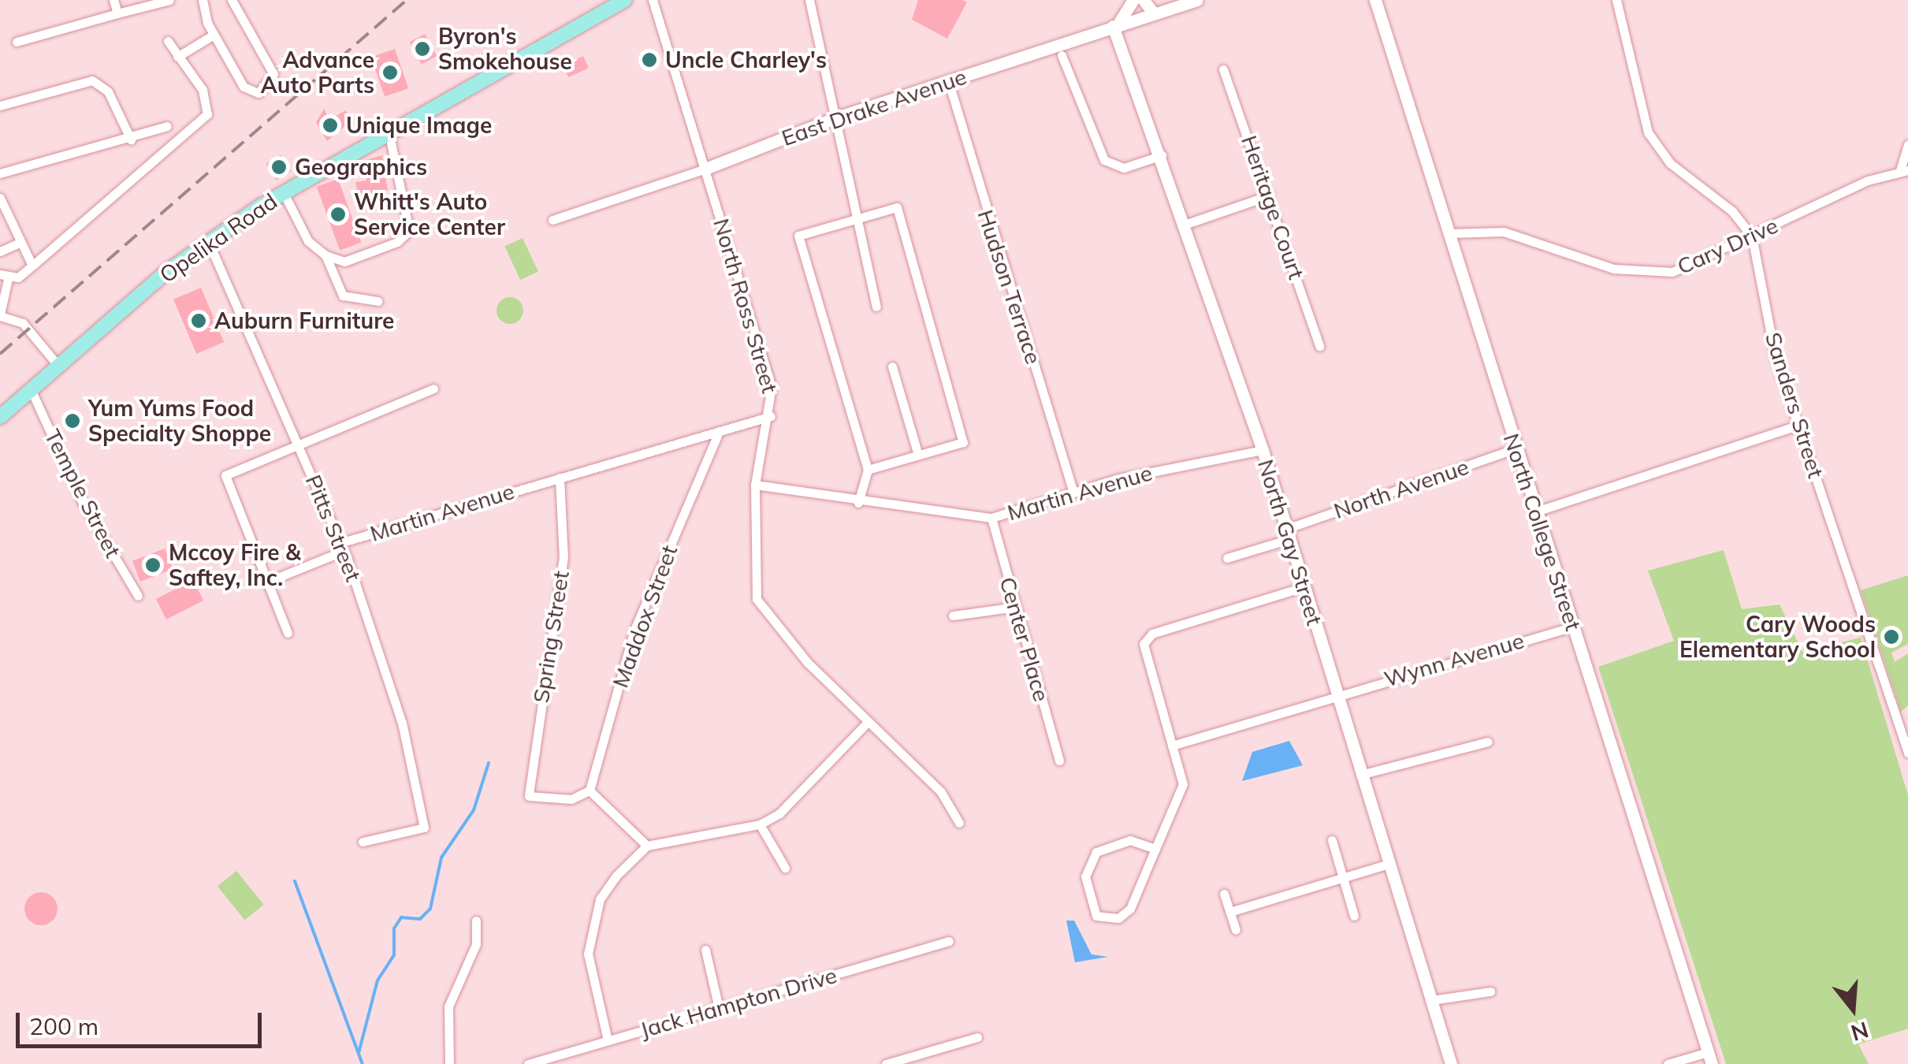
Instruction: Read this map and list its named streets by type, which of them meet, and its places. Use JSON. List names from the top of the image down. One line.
{"streets":{"main road":["Opelika Road"],"street":["East Drake Avenue","Heritage Court","Cary Drive","Hudson Terrace","North Ross Street","Sanders Street","North Avenue","Martin Avenue","Temple Street","Pitts Street","North College Street","North Gay Street","Maddox Street","Spring Street","Center Place","Wynn Avenue","Jack Hampton Drive"]},"crossings":[["East Drake Avenue","Hudson Terrace"],["East Drake Avenue","North Ross Street"],["East Drake Avenue","North Gay Street"],["Opelika Road","Temple Street"],["Opelika Road","Pitts Street"],["Cary Drive","Sanders Street"],["Cary Drive","North College Street"],["Hudson Terrace","Martin Avenue"],["North Ross Street","Martin Avenue"],["North Avenue","North College Street"],["North Avenue","North Gay Street"],["Martin Avenue","Pitts Street"],["Martin Avenue","North Gay Street"],["Martin Avenue","Maddox Street"],["Martin Avenue","Spring Street"],["Martin Avenue","Center Place"],["North College Street","Wynn Avenue"],["North Gay Street","Wynn Avenue"],["Maddox Street","Spring Street"]],"places":["Byron's Smokehouse","Uncle Charley's","Advance Auto Parts","Unique Image","Geographics","Whitt's Auto Service Center","Auburn Furniture","Yum Yums Food Specialty Shoppe","Mccoy Fire & Saftey, Inc.","Cary Woods Elementary School"],"scale_bar":"200 m","north":"bottom"}
